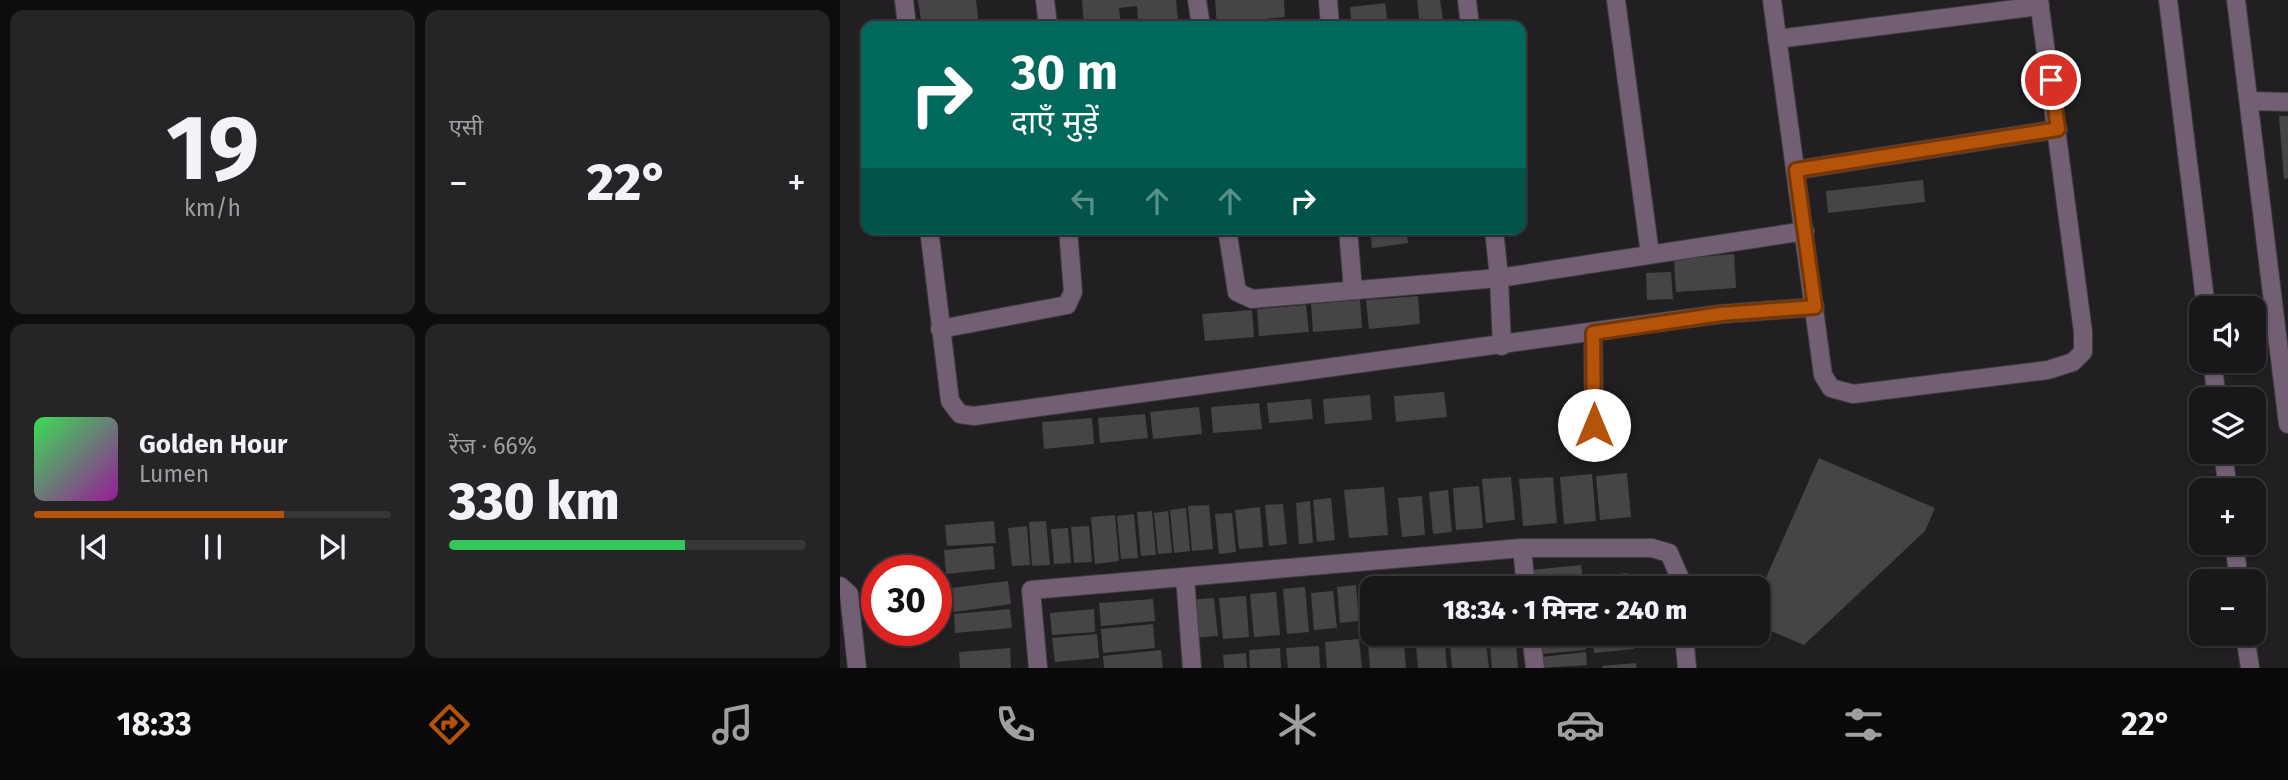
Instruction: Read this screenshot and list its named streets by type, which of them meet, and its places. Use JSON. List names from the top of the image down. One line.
{"page":{"tile":[["19","km/h"],"एसी",["रेंज · 66%","330 km"]],"turn":["30 m","दाएँ मुड़ें"],"heat":["−","22°","+"],"map_buttons":["+","−"],"song":["Golden Hour","Lumen"],"limit":"30","trip":"18:34 · 1 मिनट · 240 m","tabs":["18:33","22°"]}}
